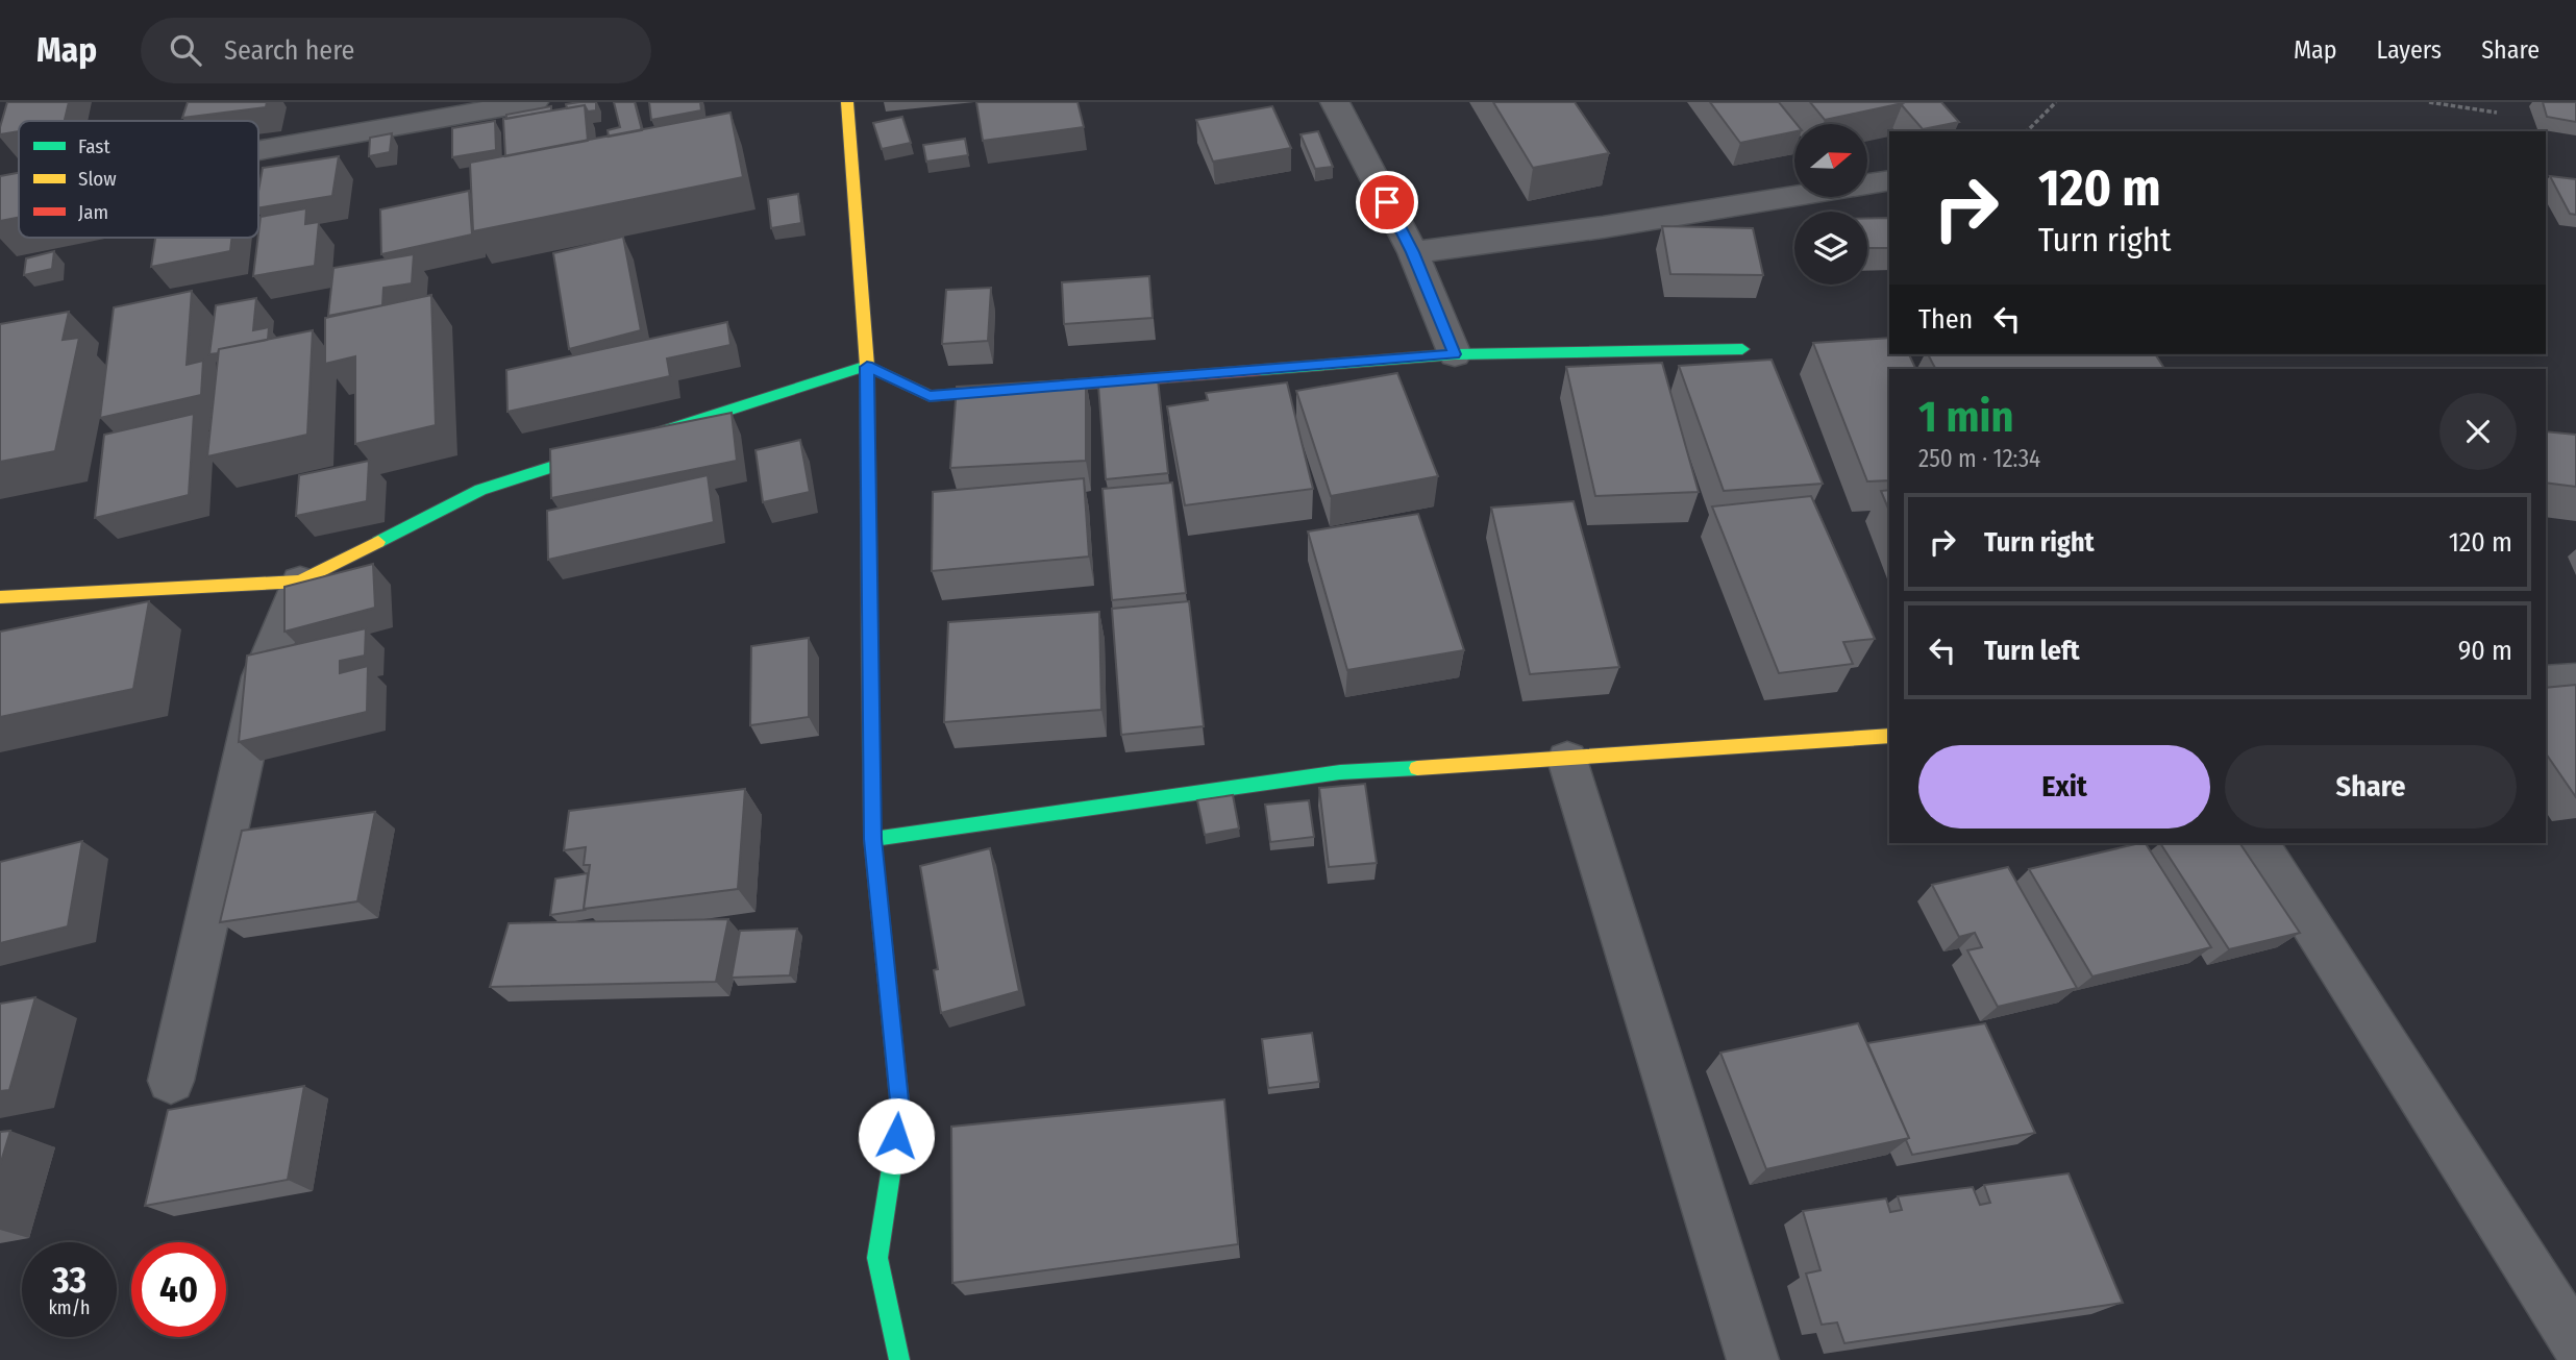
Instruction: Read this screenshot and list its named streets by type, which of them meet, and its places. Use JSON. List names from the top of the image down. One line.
{"legend":["Fast","Slow","Jam"],"north":"right","page":{"header":"Map","search":"Search here","nav":["Map","Layers","Share"],"turn":["120 m","Turn right"],"then":"Then","heading":["1 min","250 m · 12:34"],"list":[{"name":"Turn right","value":"120 m"},{"name":"Turn left","value":"90 m"}],"buttons":["Exit","Share"],"speed":"33 km/h","limit":"40"}}
